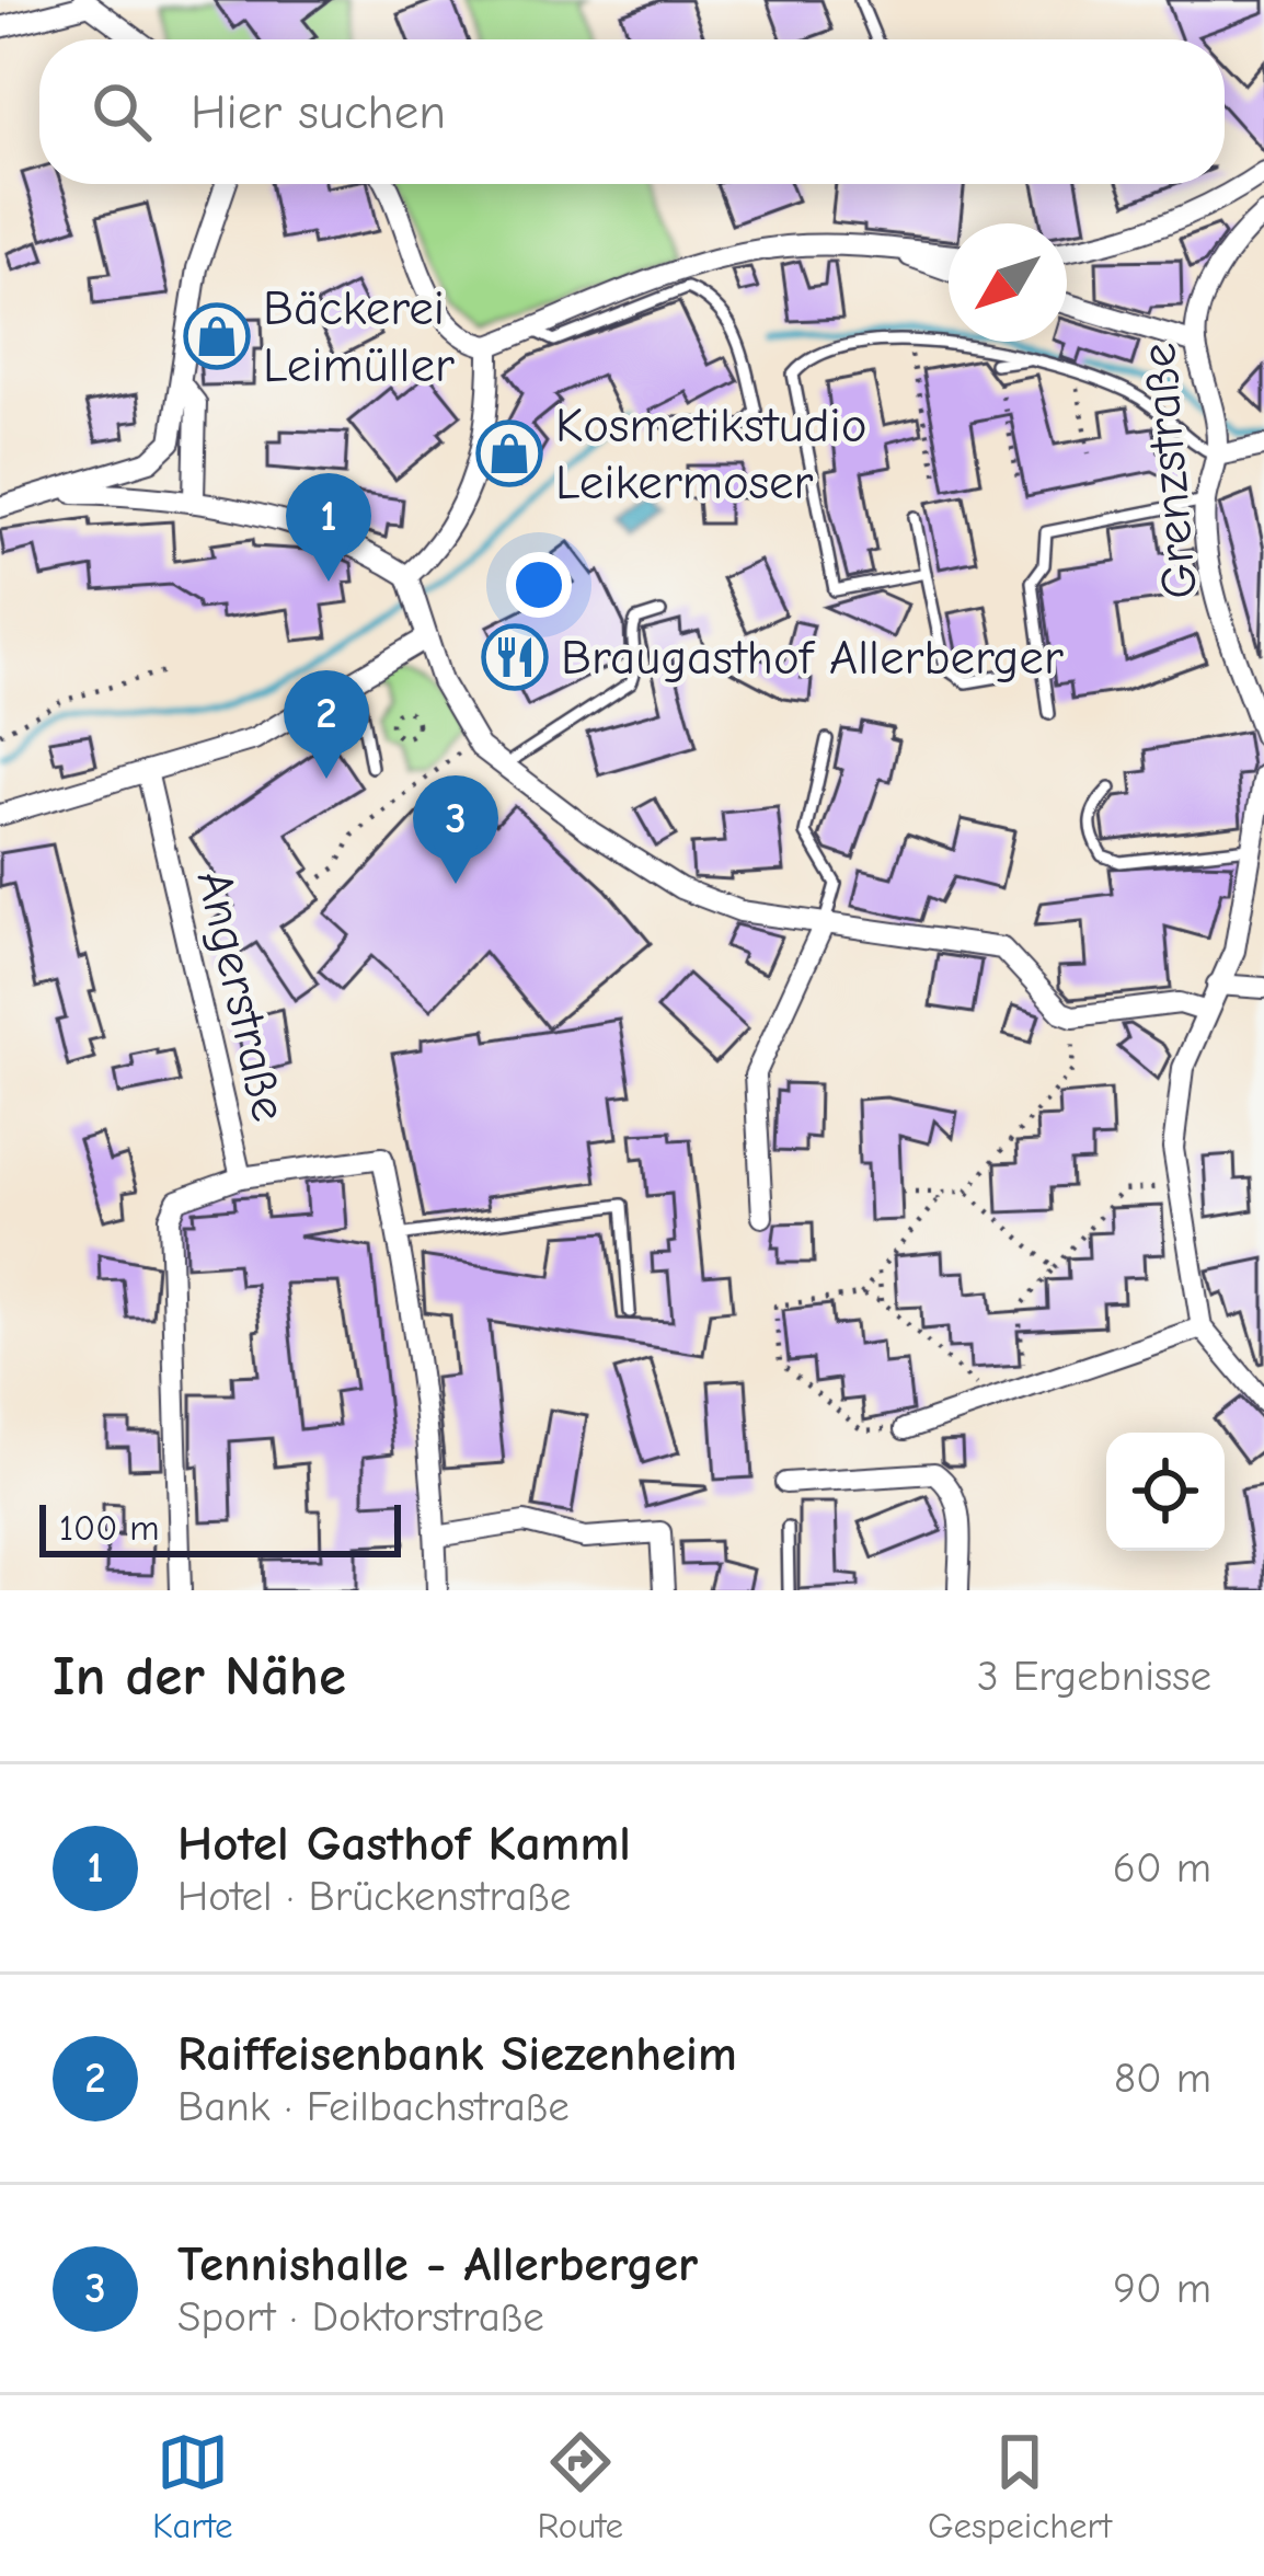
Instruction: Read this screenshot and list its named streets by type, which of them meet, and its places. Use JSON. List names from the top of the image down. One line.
{"streets":{"street":["Grenzstraße","Angerstraße"]},"places":{"shop":["Bäckerei Leimüller","Kosmetikstudio Leikermoser"],"restaurant":["Braugasthof Allerberger"]},"scale_bar":"100 m","north":"bottom left","page":{"search":"Hier suchen","pins":["1","2","3"],"scale":"100 m","heading":["In der Nähe","3 Ergebnisse"],"list":[{"mark":"1","name":"Hotel Gasthof Kamml","note":"Hotel · Brückenstraße","value":"60 m"},{"mark":"2","name":"Raiffeisenbank Siezenheim","note":"Bank · Feilbachstraße","value":"80 m"},{"mark":"3","name":"Tennishalle - Allerberger","note":"Sport · Doktorstraße","value":"90 m"}],"nav":["Karte","Route","Gespeichert"]}}
